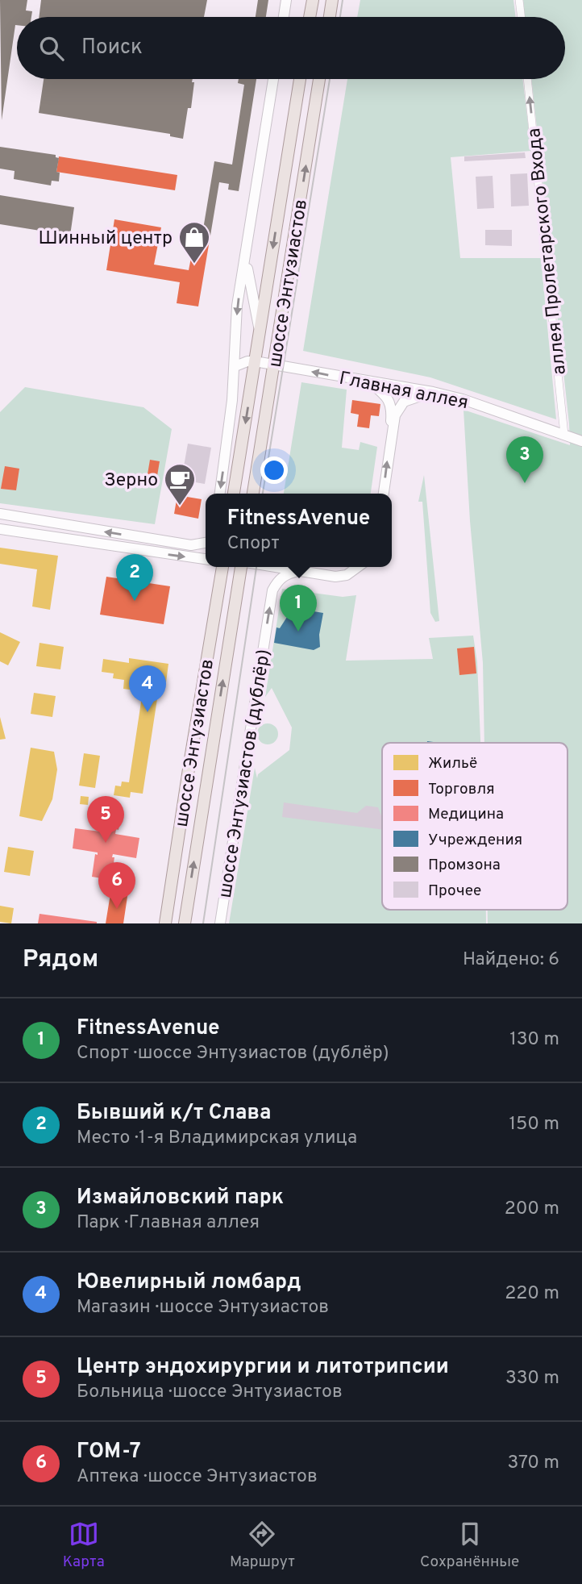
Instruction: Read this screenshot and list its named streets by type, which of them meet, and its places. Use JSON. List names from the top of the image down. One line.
{"streets":{"main road":["шоссе Энтузиастов","Главная аллея","шоссе Энтузиастов (дублёр)"],"street":["аллея Пролетарского Входа"]},"crossings":[["аллея Пролетарского Входа","Главная аллея"],["шоссе Энтузиастов","Главная аллея"]],"one_way":["аллея Пролетарского Входа","шоссе Энтузиастов (дублёр)"],"places":{"shop":["Шинный центр"],"cafe":["Зерно"]},"legend":["Жильё","Торговля","Медицина","Учреждения","Промзона","Прочее"],"page":{"search":"Поиск","pins":["3","2","1","4","5","6"],"popup":["FitnessAvenue","Спорт"],"heading":["Рядом","Найдено: 6"],"list":[{"mark":"1","name":"FitnessAvenue","note":"Спорт · шоссе Энтузиастов (дублёр)","value":"130 m"},{"mark":"2","name":"Бывший к/т Слава","note":"Место · 1-я Владимирская улица","value":"150 m"},{"mark":"3","name":"Измайловский парк","note":"Парк · Главная аллея","value":"200 m"},{"mark":"4","name":"Ювелирный ломбард","note":"Магазин · шоссе Энтузиастов","value":"220 m"},{"mark":"5","name":"Центр эндохирургии и литотрипсии","note":"Больница · шоссе Энтузиастов","value":"330 m"},{"mark":"6","name":"ГОМ-7","note":"Аптека · шоссе Энтузиастов","value":"370 m"}],"nav":["Карта","Маршрут","Сохранённые"]}}
